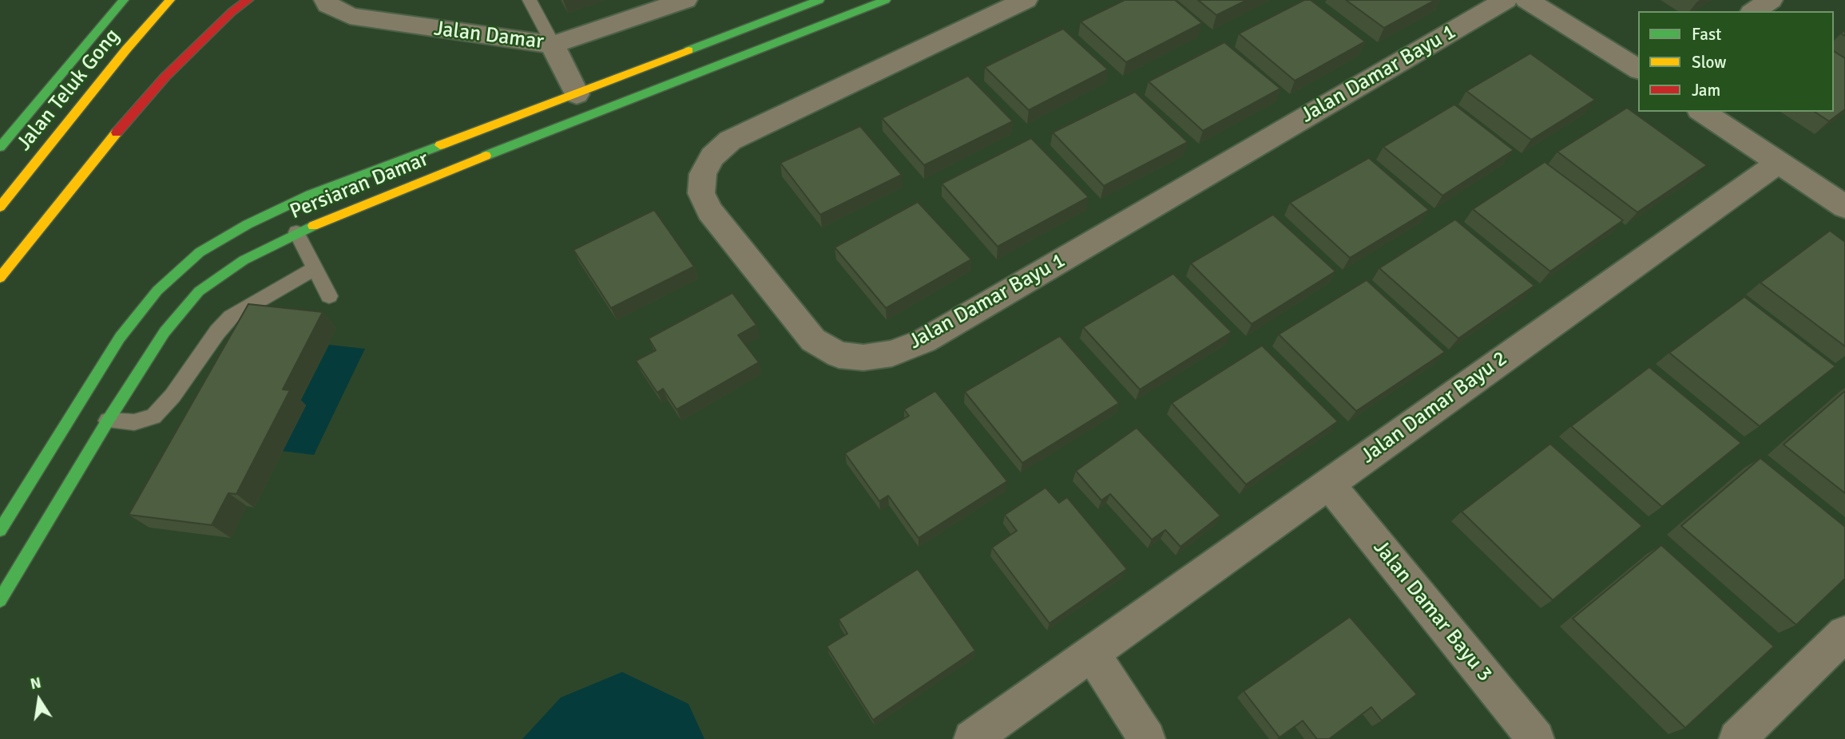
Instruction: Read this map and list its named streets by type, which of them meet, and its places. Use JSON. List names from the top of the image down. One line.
{"streets":{"street":["Jalan Damar","Jalan Damar Bayu 1","Jalan Teluk Gong","Persiaran Damar","Jalan Damar Bayu 2","Jalan Damar Bayu 3"]},"crossings":[["Jalan Damar Bayu 2","Jalan Damar Bayu 3"]],"legend":["Fast","Slow","Jam"],"north":"top"}
